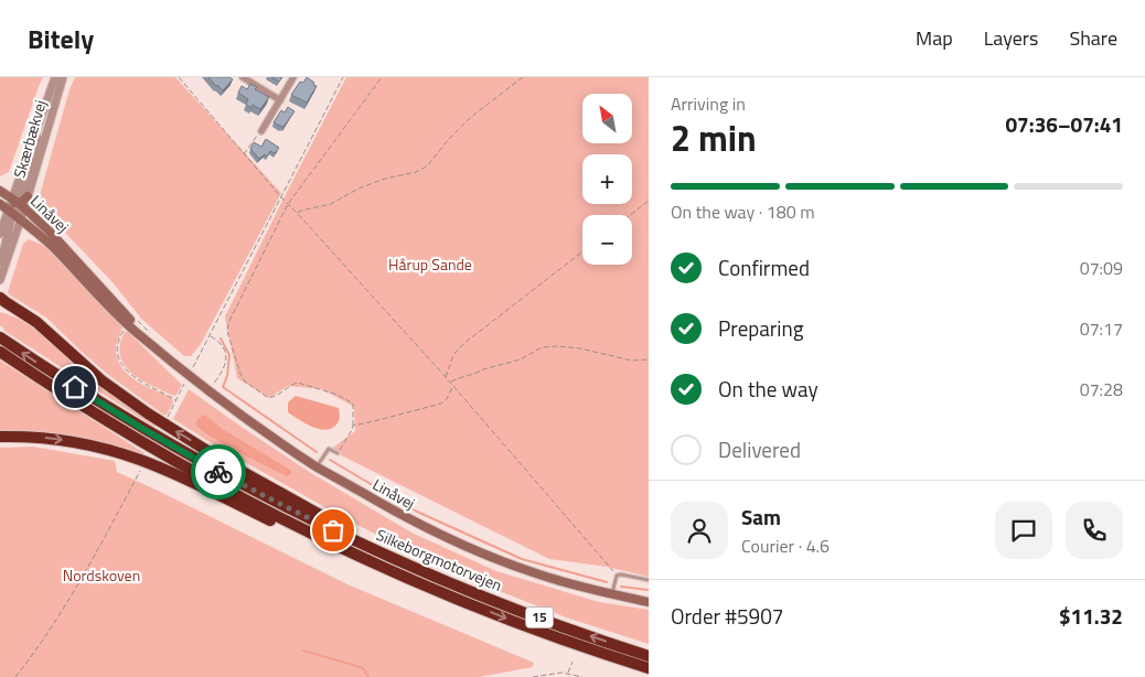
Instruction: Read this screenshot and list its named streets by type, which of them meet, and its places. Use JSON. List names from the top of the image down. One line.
{"streets":{"highway":["Silkeborgmotorvejen","15"],"main road":["Linåvej"],"street":["Skærbækvej"]},"crossings":[["Skærbækvej","Linåvej"]],"parks":["Hårup Sande","Nordskoven"],"north":"top left","page":{"header":"Bitely","nav":["Map","Layers","Share"],"heading":["2 min","Arriving in","07:36–07:41"],"panel":["Sam","Courier · 4.6","Order #5907","$11.32"],"map_buttons":["+","−"],"bar":"On the way · 180 m","list":[["Confirmed","07:09"],["Preparing","07:17"],["On the way","07:28"],"Delivered"]}}
